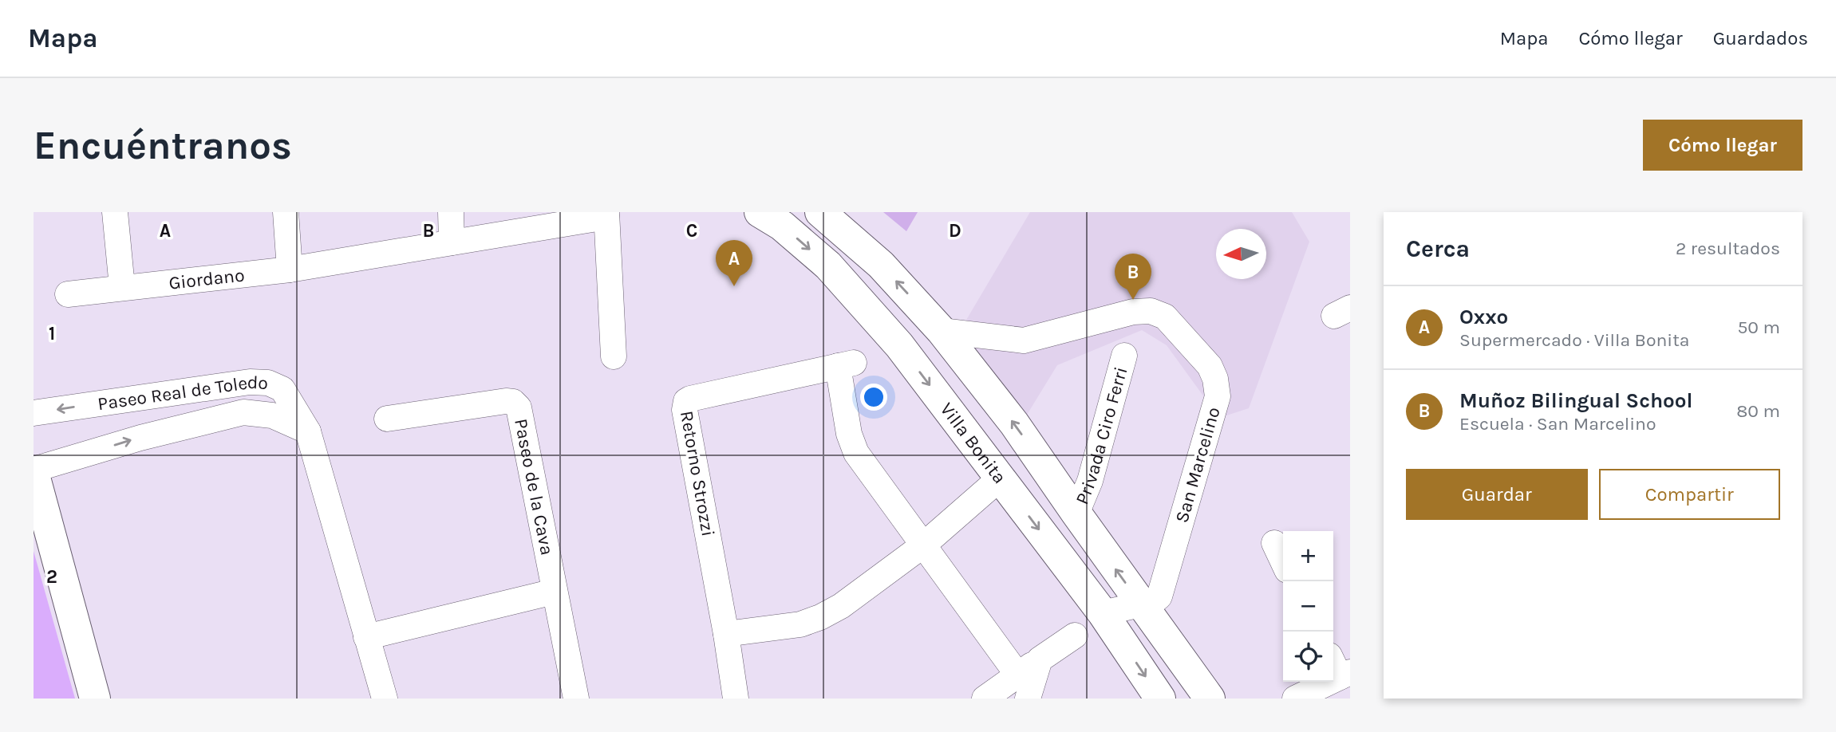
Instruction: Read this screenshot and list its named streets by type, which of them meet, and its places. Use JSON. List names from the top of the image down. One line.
{"streets":{"street":["Giordano","Paseo Real de Toledo","Privada Ciro Ferri","Villa Bonita","San Marcelino","Retorno Strozzi","Paseo de la Cava"]},"crossings":[["Villa Bonita","San Marcelino"]],"north":"left","page":{"header":"Mapa","nav":["Mapa","Cómo llegar","Guardados"],"buttons":["Cómo llegar",["Guardar","Compartir"]],"title":"Encuéntranos","heading":["Cerca","2 resultados"],"pins":["A","B"],"list":[{"mark":"A","name":"Oxxo","note":"Supermercado · Villa Bonita","value":"50 m"},{"mark":"B","name":"Muñoz Bilingual School","note":"Escuela · San Marcelino","value":"80 m"}],"map_buttons":["+","−"]},"grid":{"columns":["A","B","C","D"],"rows":["1","2"]}}
